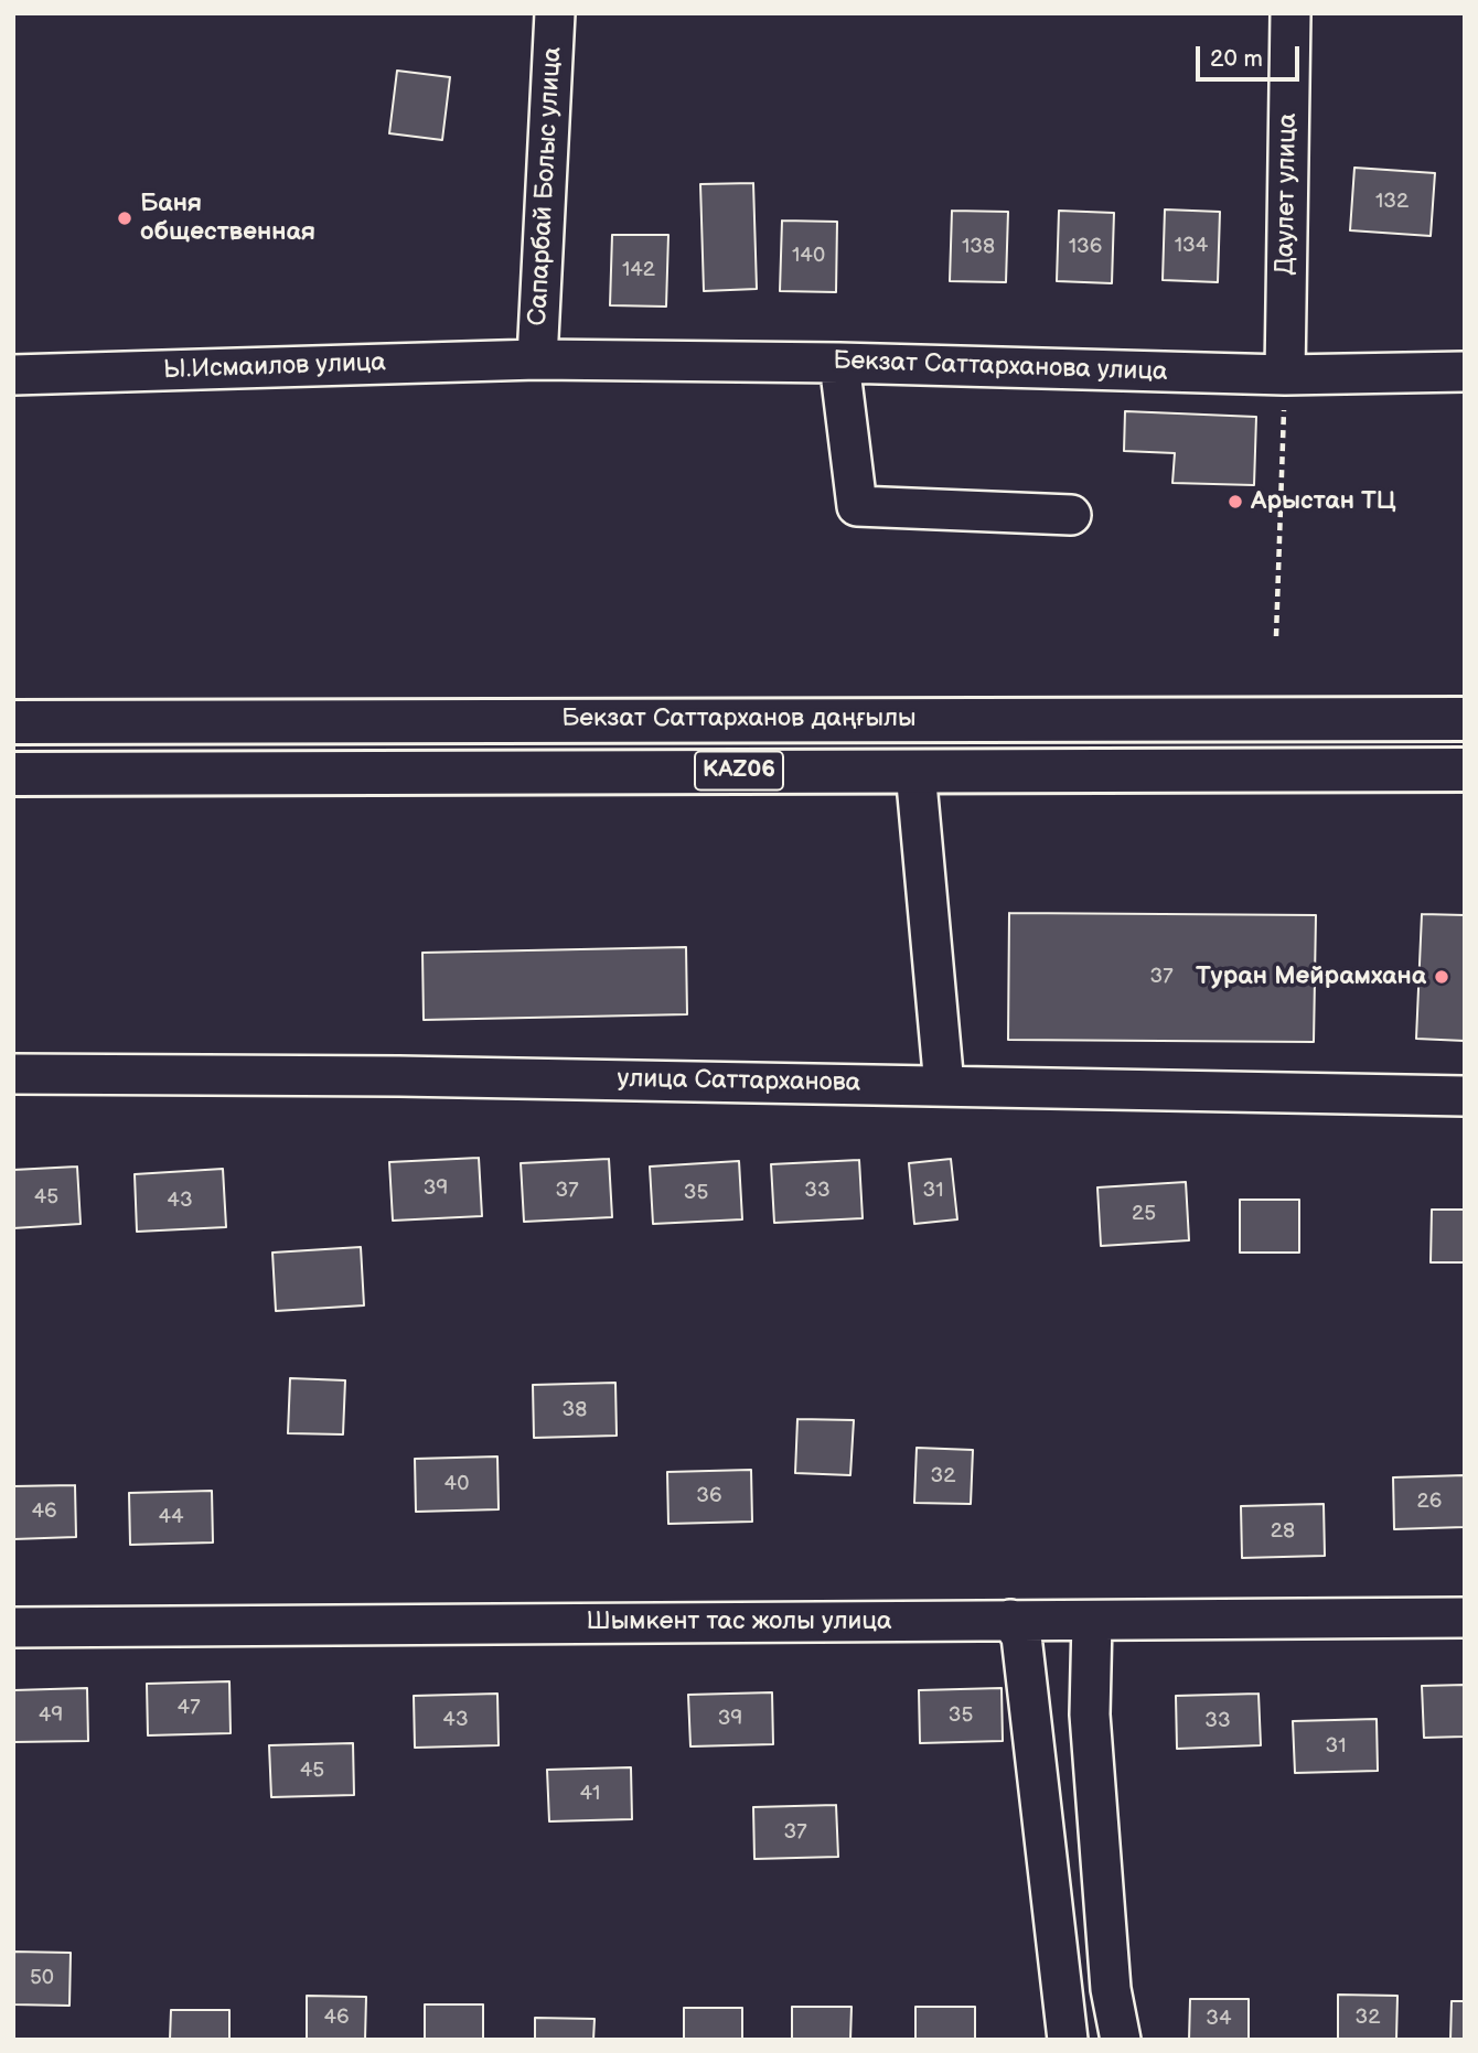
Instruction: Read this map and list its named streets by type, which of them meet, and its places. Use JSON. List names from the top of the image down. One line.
{"streets":{"main road":["Бекзат Саттарханов даңғылы","KАZ06"],"street":["Сапарбай Болыс улица","Даулет улица","Ы.Исмаилов улица","Бекзат Саттарханова улица","улица Саттарханова","Шымкент тас жолы улица"]},"crossings":[["Сапарбай Болыс улица","Ы.Исмаилов улица"],["Сапарбай Болыс улица","Бекзат Саттарханова улица"],["Даулет улица","Бекзат Саттарханова улица"],["Ы.Исмаилов улица","Бекзат Саттарханова улица"]],"places":["Баня общественная","Арыстан ТЦ","Туран Мейрамхана"],"house_numbers":["132","134","138","136","140","142","37","39","37","33","31","35","45","43","25","38","32","40","36","26","46","44","28","47","49","35","39","43","33","31","45","41","37","50","46","32","34"],"scale_bar":"20 m"}
